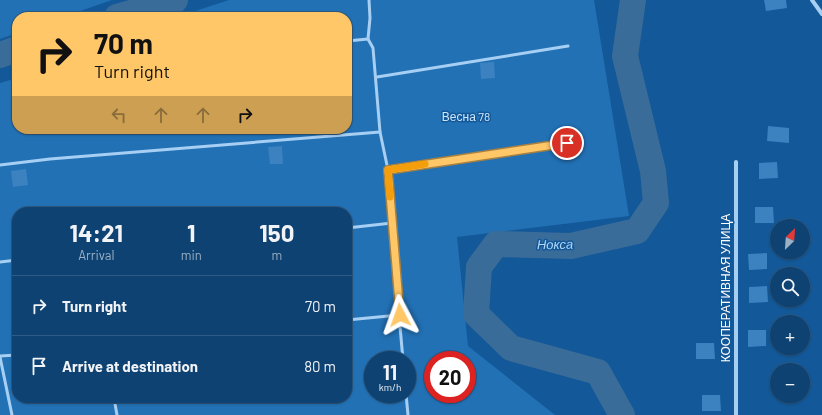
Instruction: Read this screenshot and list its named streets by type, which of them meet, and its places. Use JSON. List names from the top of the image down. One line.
{"streets":{"street":["КООПЕРАТИВНАЯ УЛИЦА"]},"water":["Нокса"],"parks":["Весна 78"],"north":"top right","page":{"turn":["70 m","Turn right"],"eta":["14:21","Arrival","1","min","150","m"],"map_buttons":["+","−"],"list":[{"name":"Turn right","value":"70 m"},{"name":"Arrive at destination","value":"80 m"}],"speed":"11 km/h","limit":"20"}}
